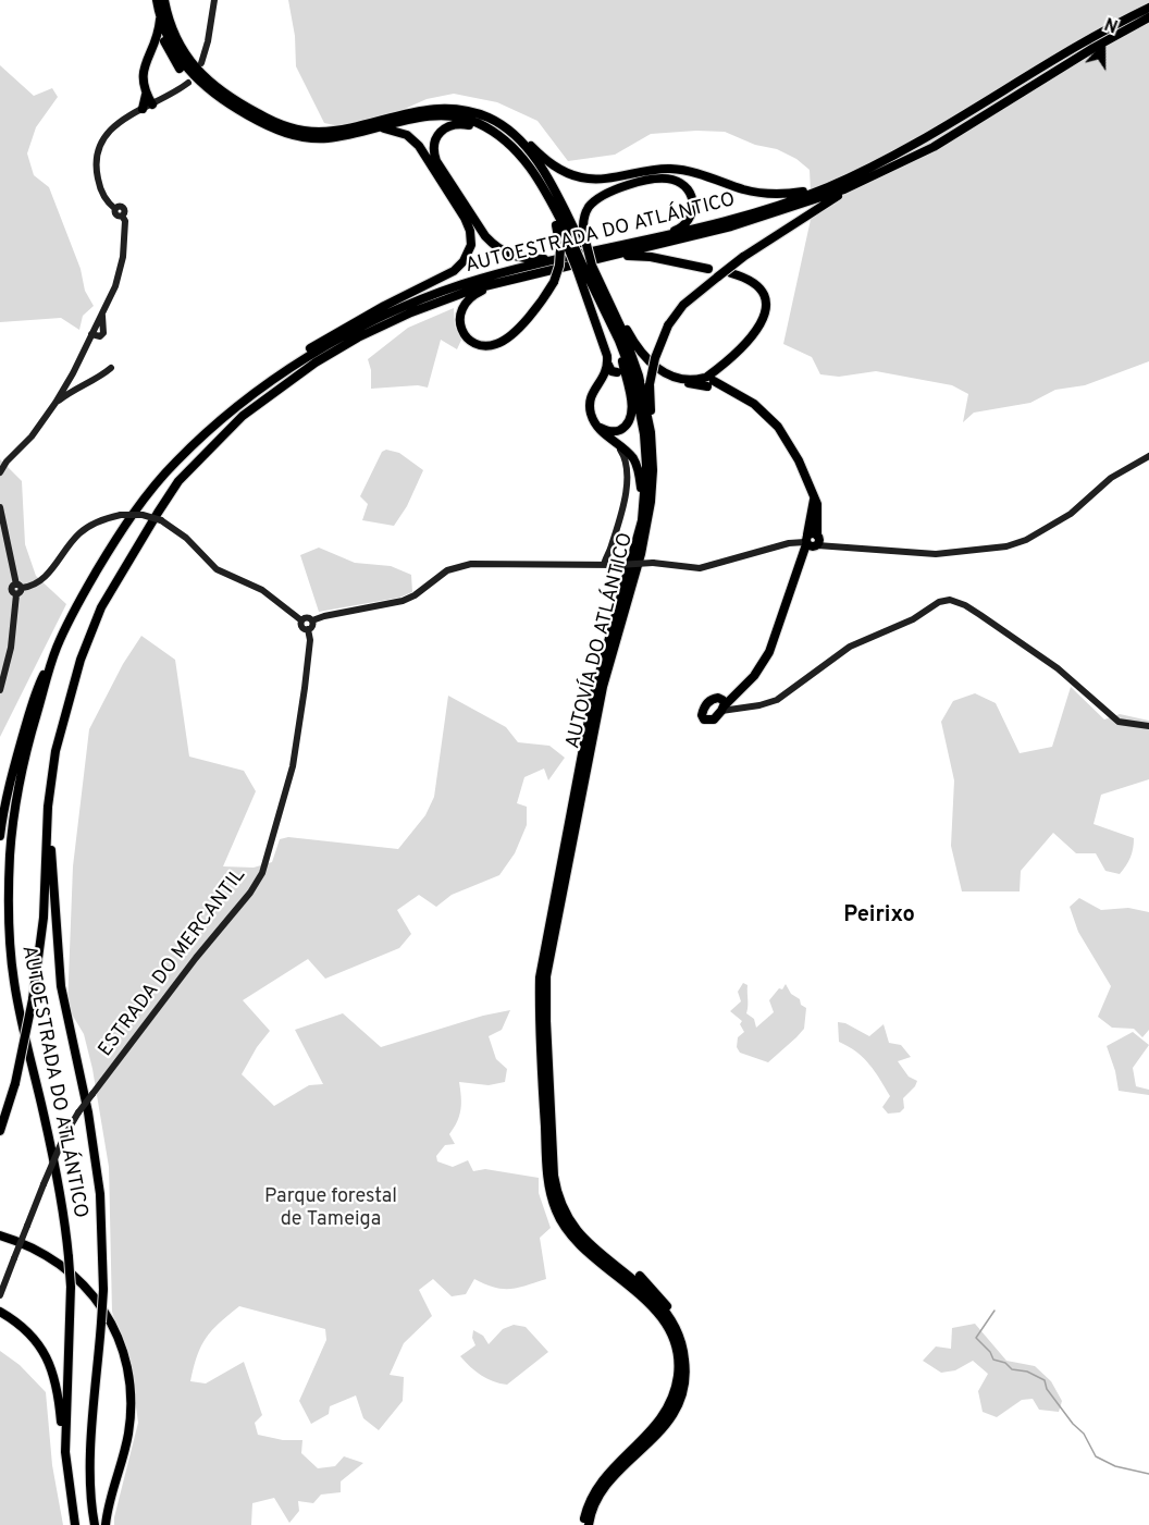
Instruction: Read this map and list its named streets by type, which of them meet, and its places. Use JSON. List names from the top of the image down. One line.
{"streets":{"highway":["AUTOESTRADA DO ATLÁNTICO","AUTOVÍA DO ATLÁNTICO"],"street":["ESTRADA DO MERCANTIL"]},"districts":["Peirixo"],"parks":["Parque forestal de Tameiga"],"north":"top"}
